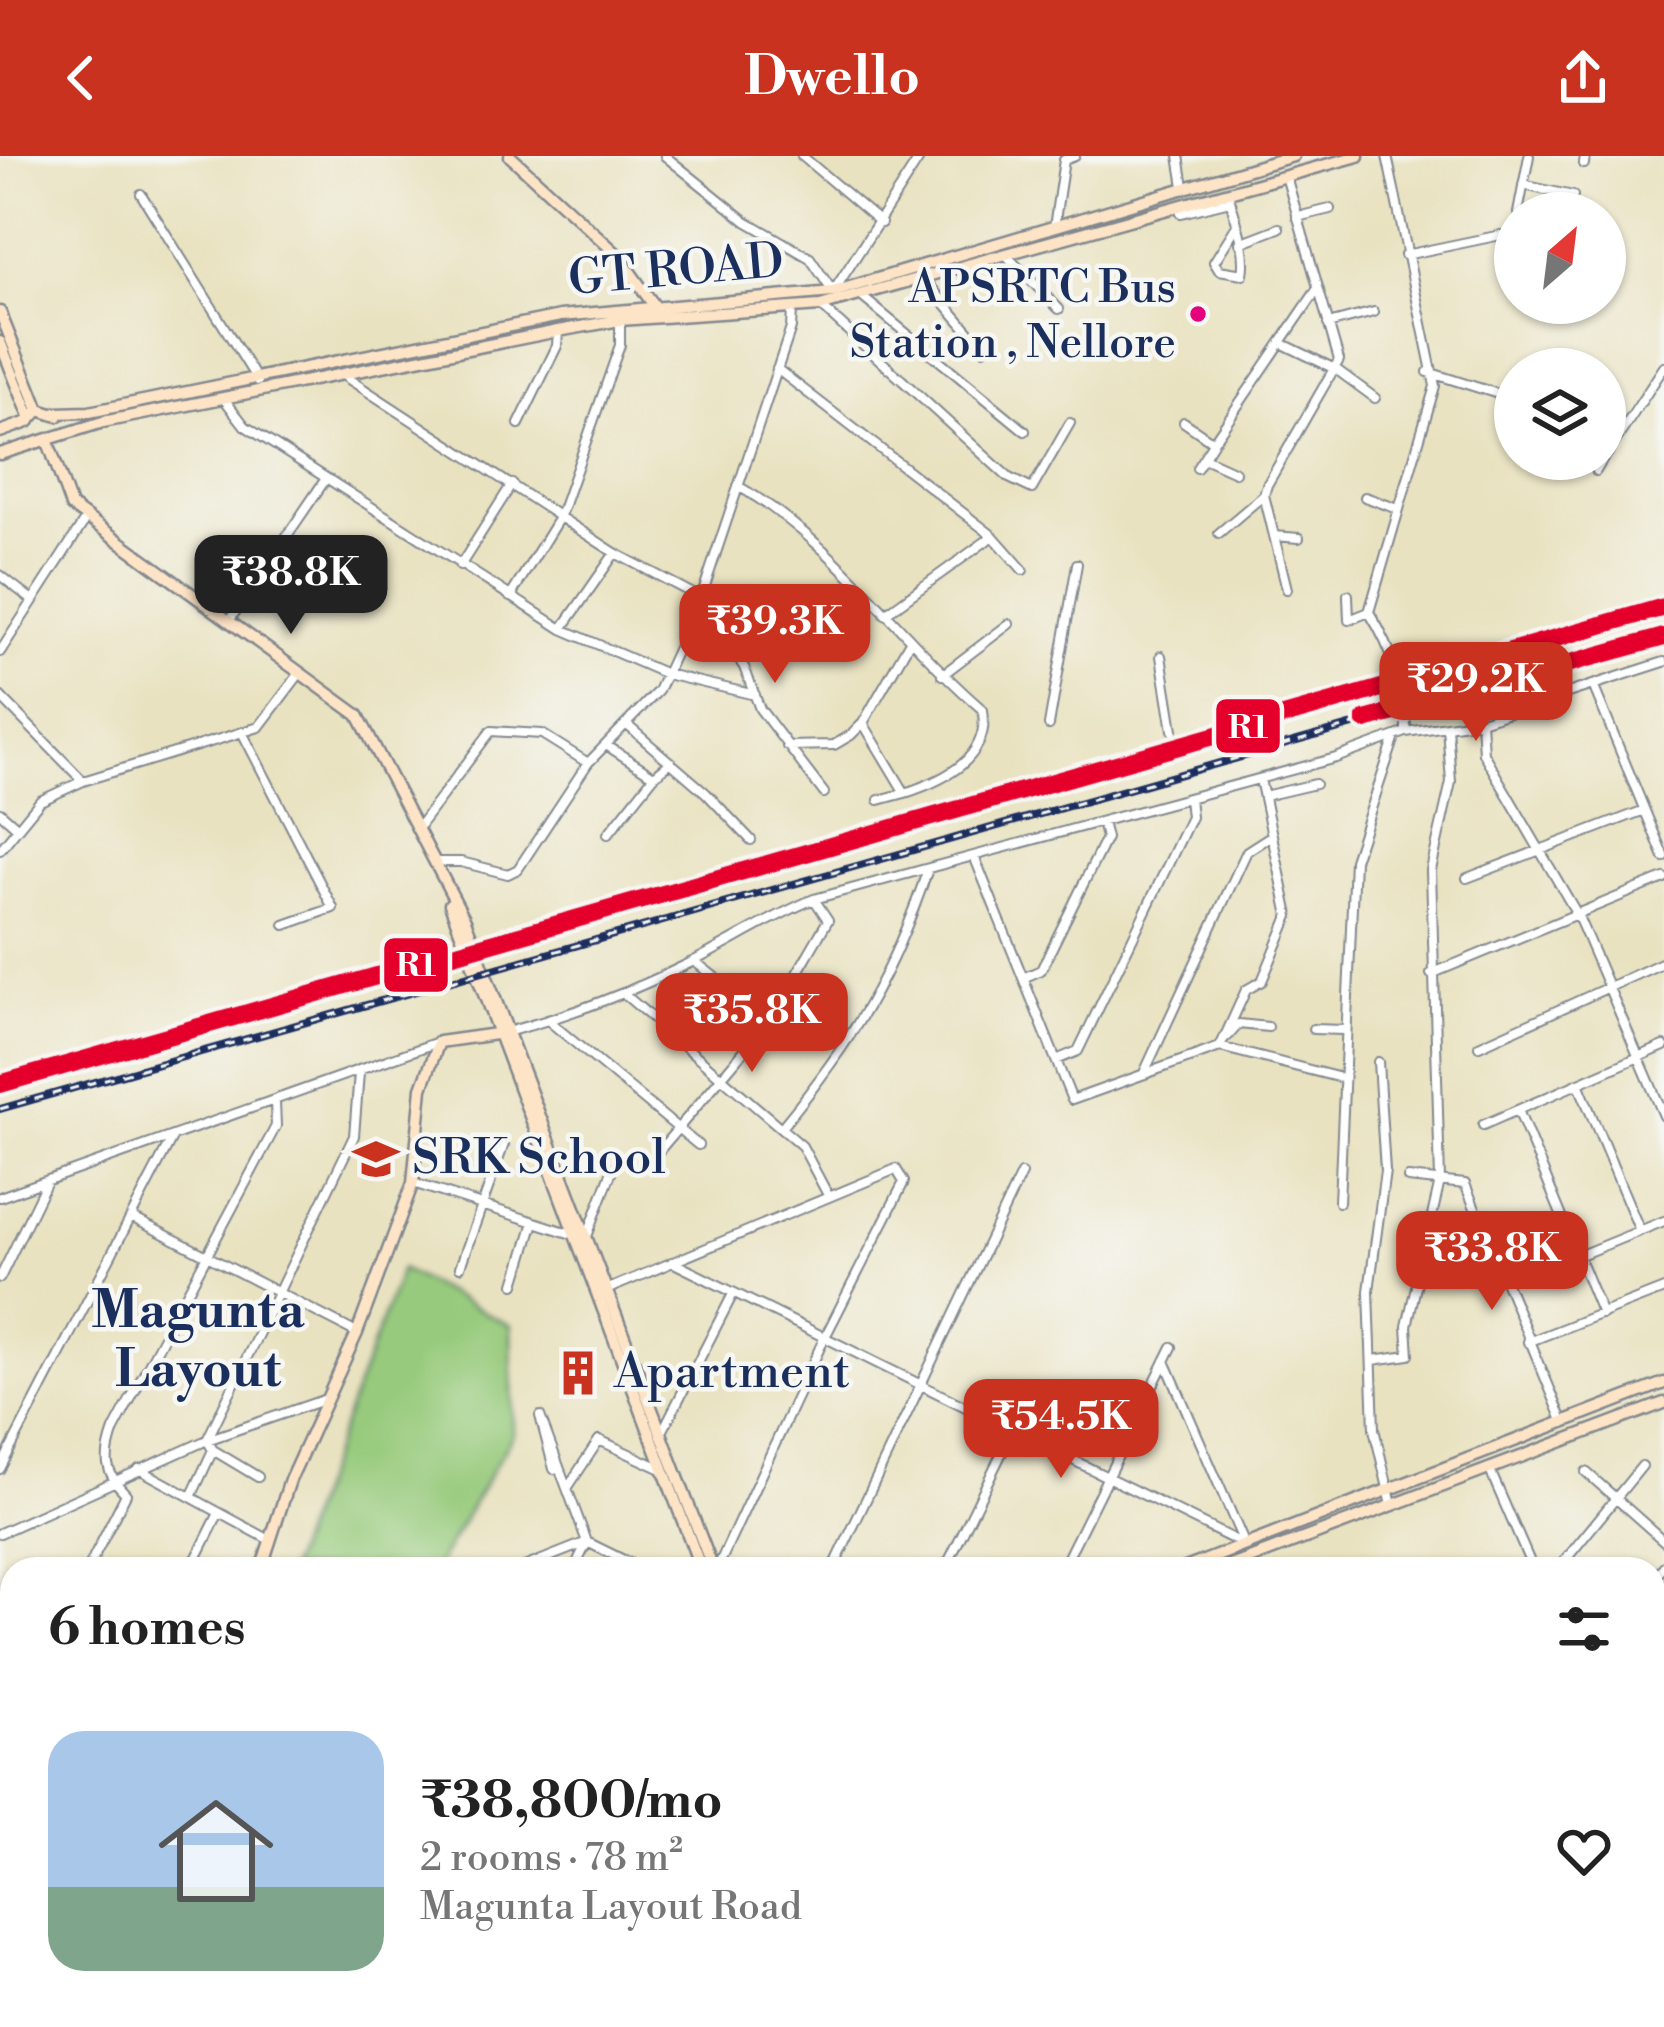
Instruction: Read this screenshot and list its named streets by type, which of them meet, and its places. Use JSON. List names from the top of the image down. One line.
{"streets":{"main road":["GT ROAD"]},"districts":["Magunta Layout"],"places":{"other":["APSRTC Bus Station , Nellore"],"school or university":["SRK School"],"building":["Apartment"]},"lines":["transit line R1"],"north":"top right","page":{"header":"Dwello","price":["₹38.8K","₹39.3K","₹29.2K","₹35.8K","₹33.8K","₹54.5K"],"heading":"6 homes","list":[{"name":"₹38,800/mo","note":"2 rooms · 78 m² · Magunta Layout Road"}]}}
